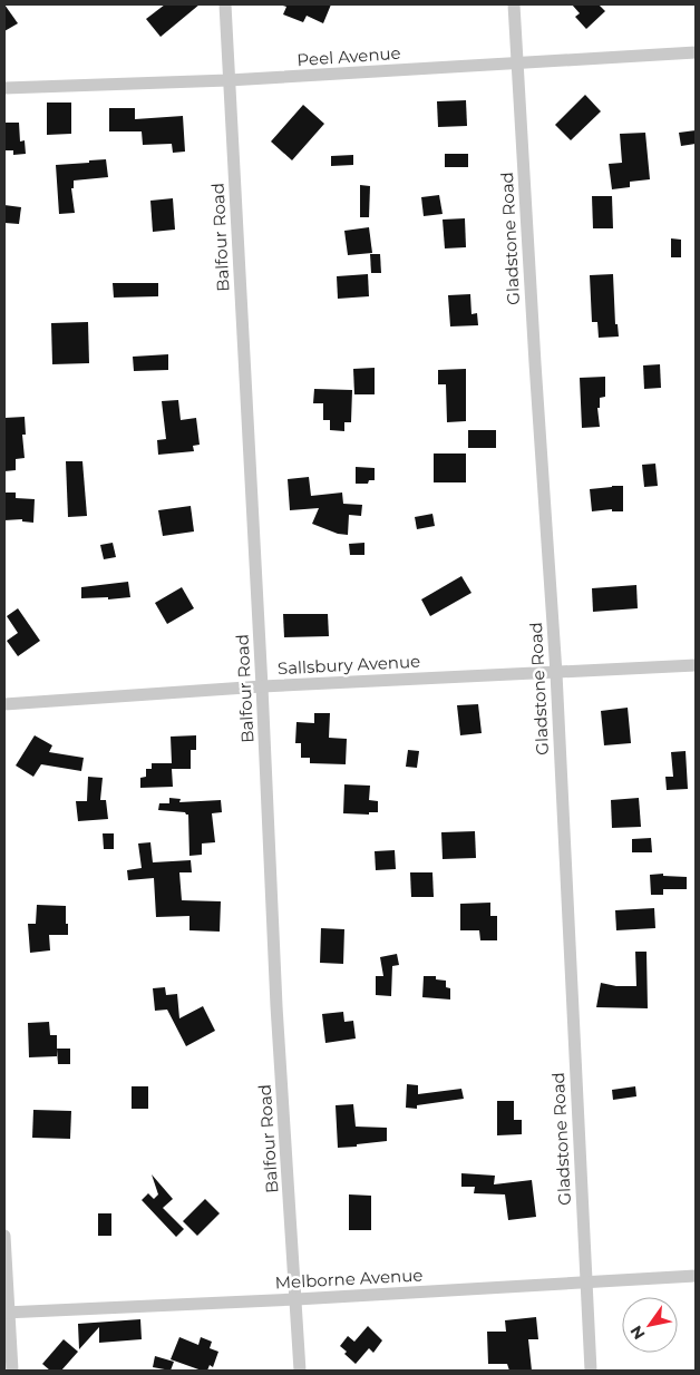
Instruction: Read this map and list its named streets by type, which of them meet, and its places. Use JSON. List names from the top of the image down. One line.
{"streets":{"street":["Peel Avenue","Balfour Road","Gladstone Road","Sallsbury Avenue","Melborne Avenue"]},"crossings":[["Peel Avenue","Balfour Road"],["Peel Avenue","Gladstone Road"],["Balfour Road","Sallsbury Avenue"],["Balfour Road","Melborne Avenue"],["Gladstone Road","Sallsbury Avenue"],["Gladstone Road","Melborne Avenue"]],"north":"bottom left"}
